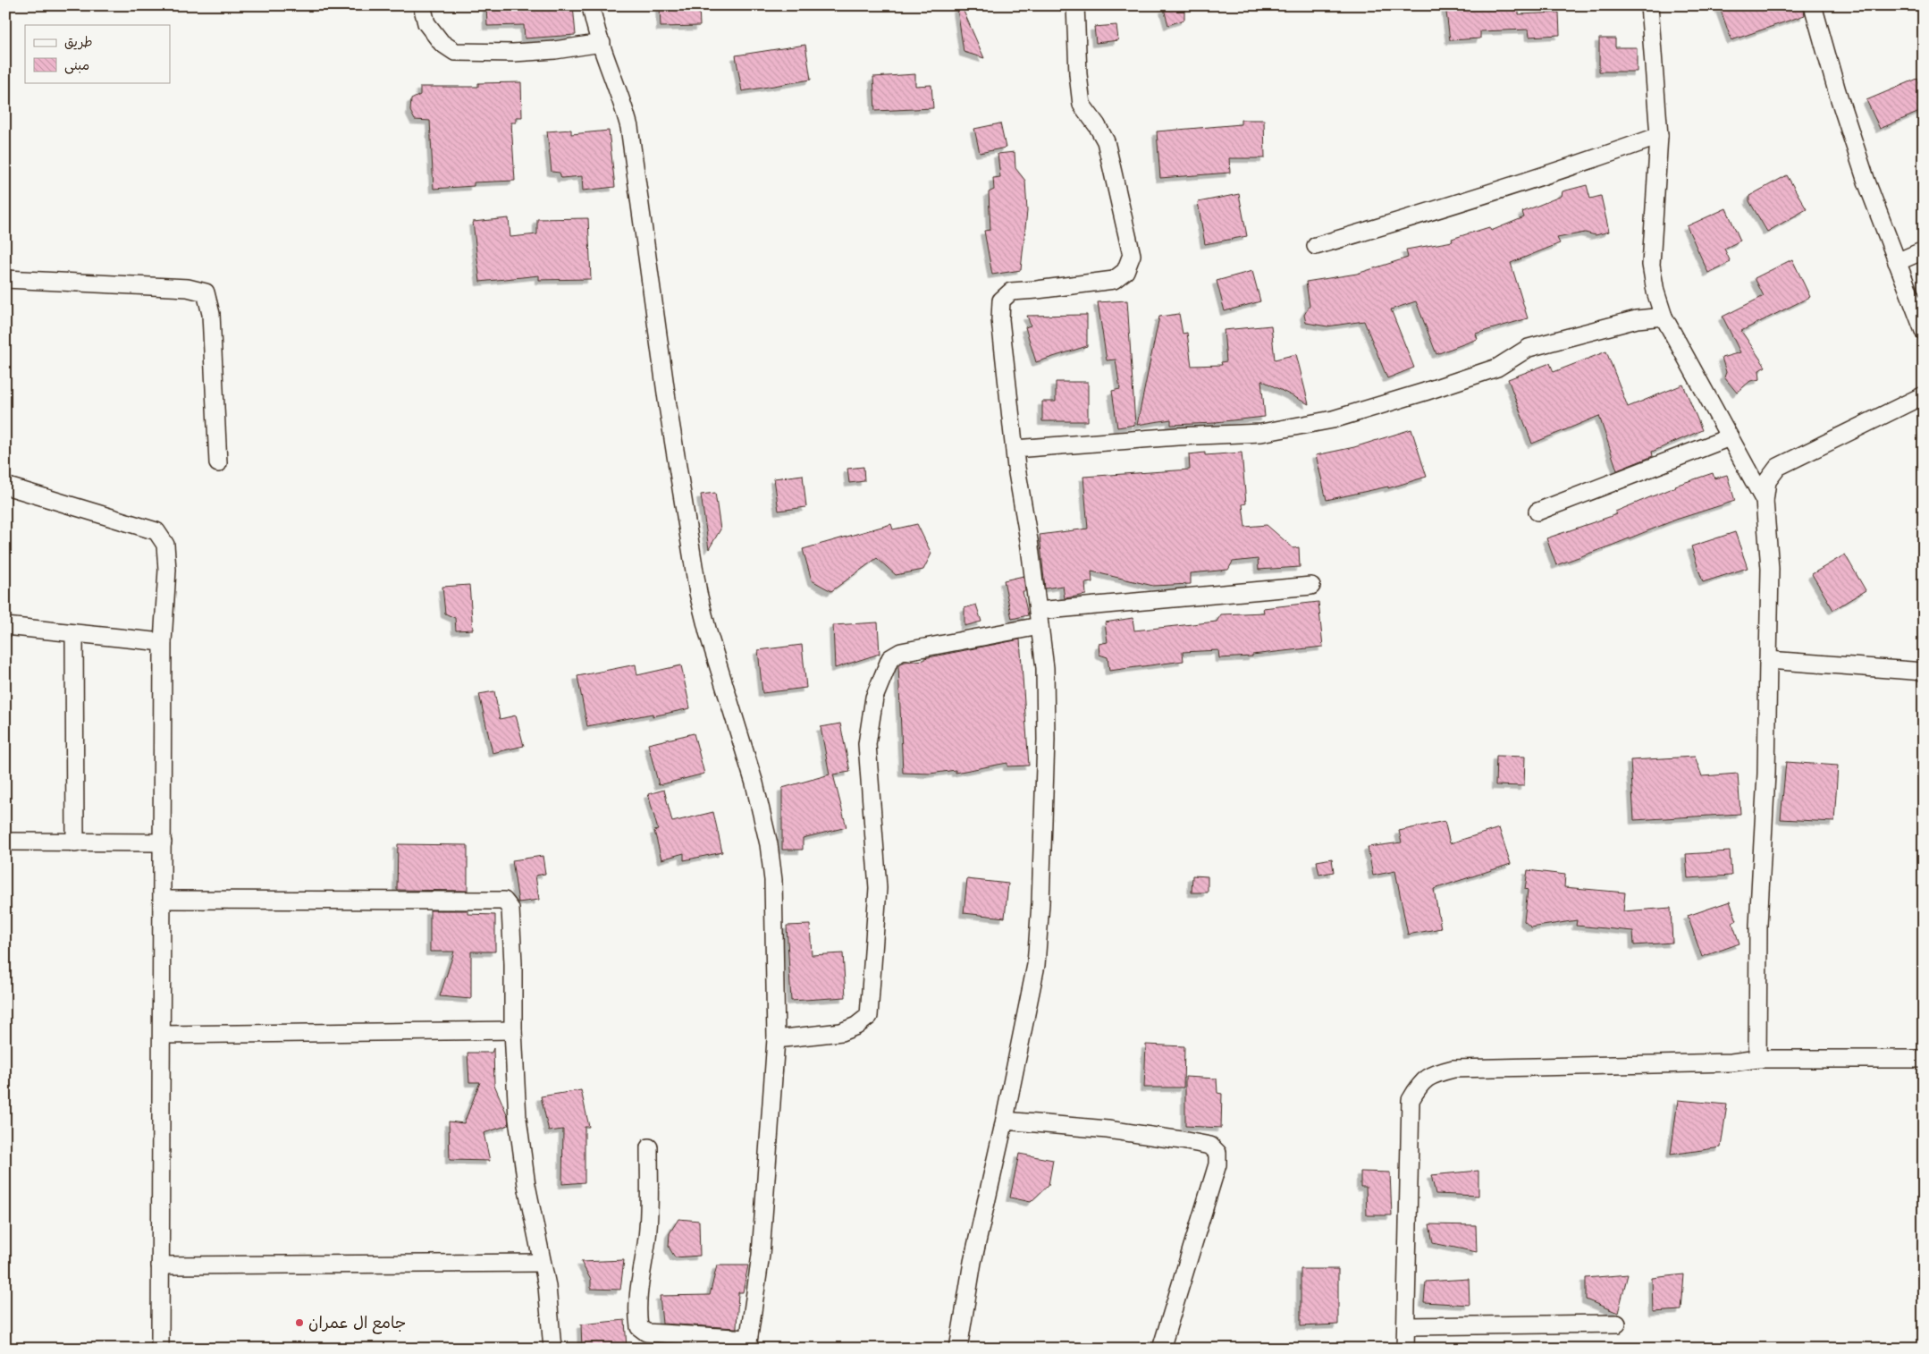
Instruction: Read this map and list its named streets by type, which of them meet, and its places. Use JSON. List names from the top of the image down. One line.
{"places":["جامع ال عمران"],"legend":["طريق","مبنى"]}
